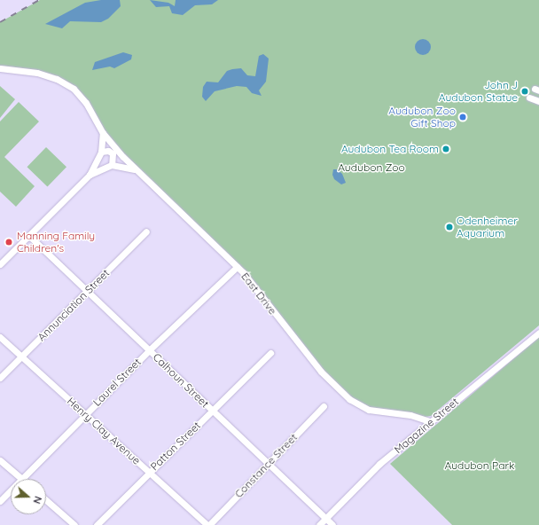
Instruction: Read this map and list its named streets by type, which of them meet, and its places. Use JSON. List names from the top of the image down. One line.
{"streets":{"street":["East Drive","Annunciation Street","Calhoun Street","Laurel Street","Magazine Street","Henry Clay Avenue","Patton Street","Constance Street"]},"crossings":[["East Drive","Laurel Street"],["East Drive","Magazine Street"],["Annunciation Street","Calhoun Street"],["Annunciation Street","Henry Clay Avenue"],["Calhoun Street","Laurel Street"],["Calhoun Street","Magazine Street"],["Calhoun Street","Patton Street"],["Calhoun Street","Constance Street"],["Laurel Street","Henry Clay Avenue"],["Henry Clay Avenue","Patton Street"],["Henry Clay Avenue","Constance Street"]],"parks":["Audubon Zoo","Audubon Park"],"places":["John J Audubon Statue","Audubon Zoo Gift Shop","Audubon Tea Room","Odenheimer Aquarium","Manning Family Children's"],"north":"right"}
